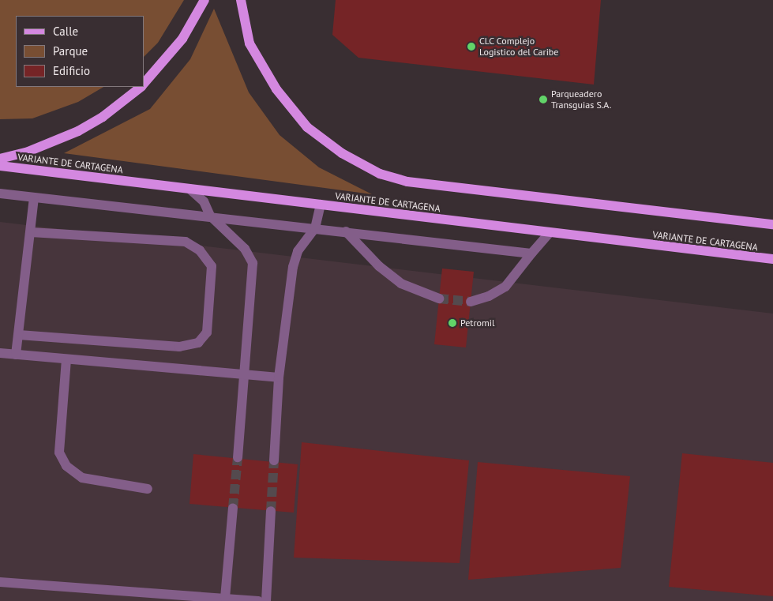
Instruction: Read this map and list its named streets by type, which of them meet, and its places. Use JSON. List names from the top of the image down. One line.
{"streets":{"main road":["VARIANTE DE CARTAGENA"]},"places":["CLC Complejo Logistico del Caribe","Parqueadero Transguias S.A.","Petromil"],"legend":["Calle","Parque","Edificio"]}
